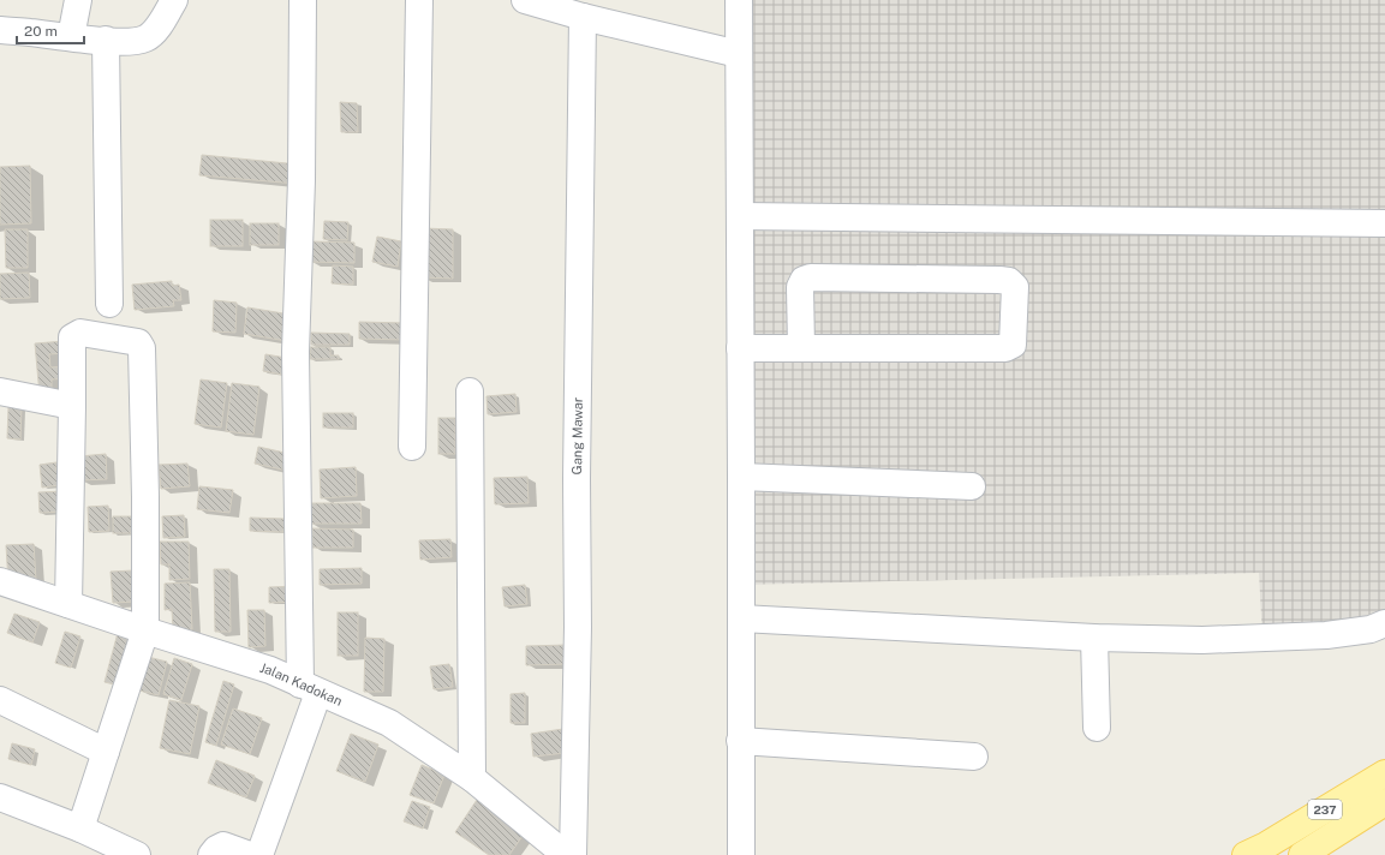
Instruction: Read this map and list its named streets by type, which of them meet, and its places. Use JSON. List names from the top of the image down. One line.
{"streets":{"main road":["237"],"street":["Gang Mawar","Jalan Kadokan"]},"scale_bar":"20 m"}
